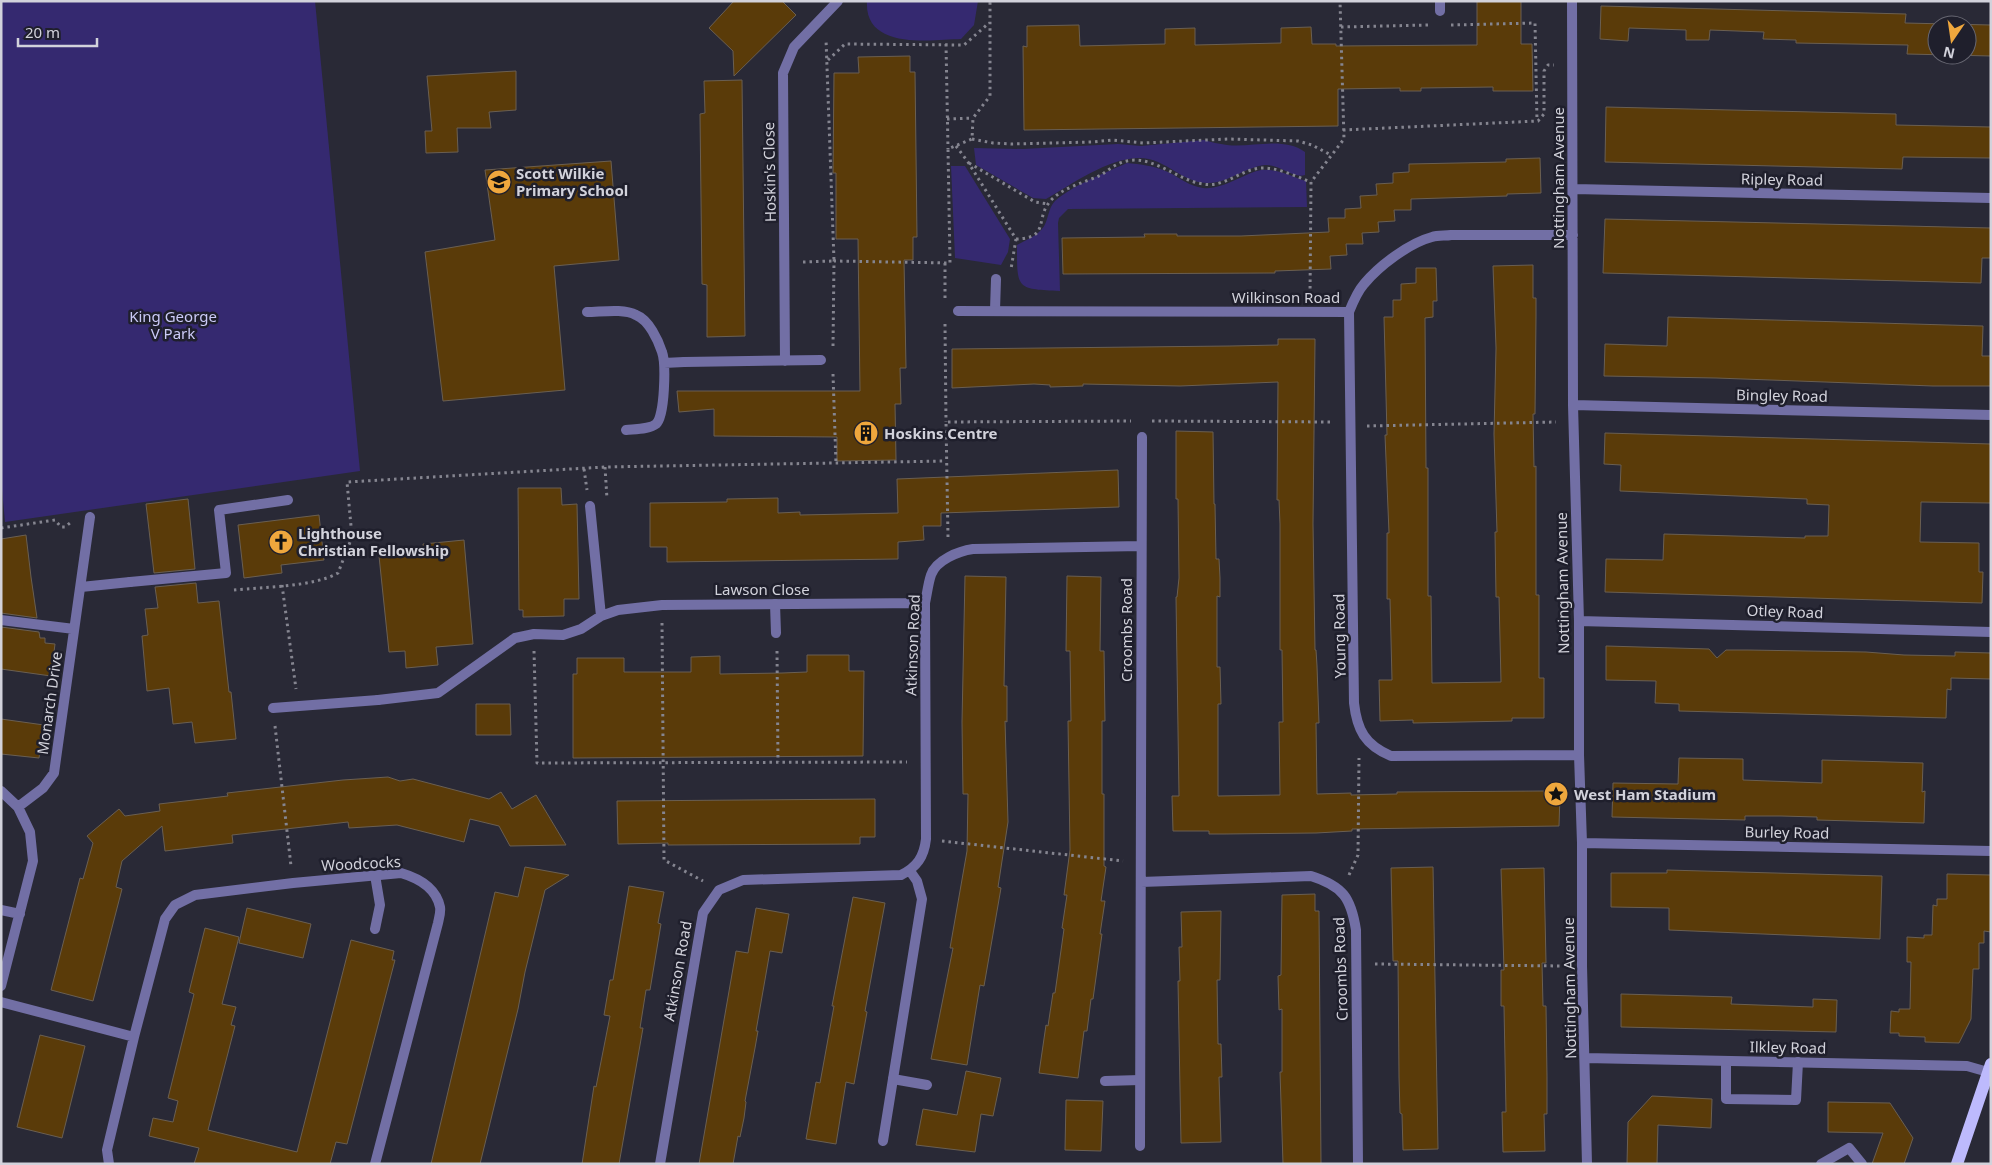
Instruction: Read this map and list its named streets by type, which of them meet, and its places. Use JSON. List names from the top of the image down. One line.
{"streets":{"street":["Hoskin's Close","Nottingham Avenue","Ripley Road","Wilkinson Road","Bingley Road","Lawson Close","Otley Road","Croombs Road","Young Road","Atkinson Road","Monarch Drive","Burley Road","Woodcocks","Ilkley Road"]},"crossings":[["Nottingham Avenue","Ripley Road"],["Nottingham Avenue","Wilkinson Road"],["Nottingham Avenue","Bingley Road"],["Nottingham Avenue","Otley Road"],["Nottingham Avenue","Young Road"],["Nottingham Avenue","Burley Road"],["Nottingham Avenue","Ilkley Road"],["Wilkinson Road","Young Road"],["Lawson Close","Atkinson Road"],["Croombs Road","Atkinson Road"]],"parks":["King George V Park"],"places":{"school or university":["Scott Wilkie Primary School"],"building":["Hoskins Centre"],"church":["Lighthouse Christian Fellowship"],"place":["West Ham Stadium"]},"scale_bar":"20 m","north":"bottom"}
